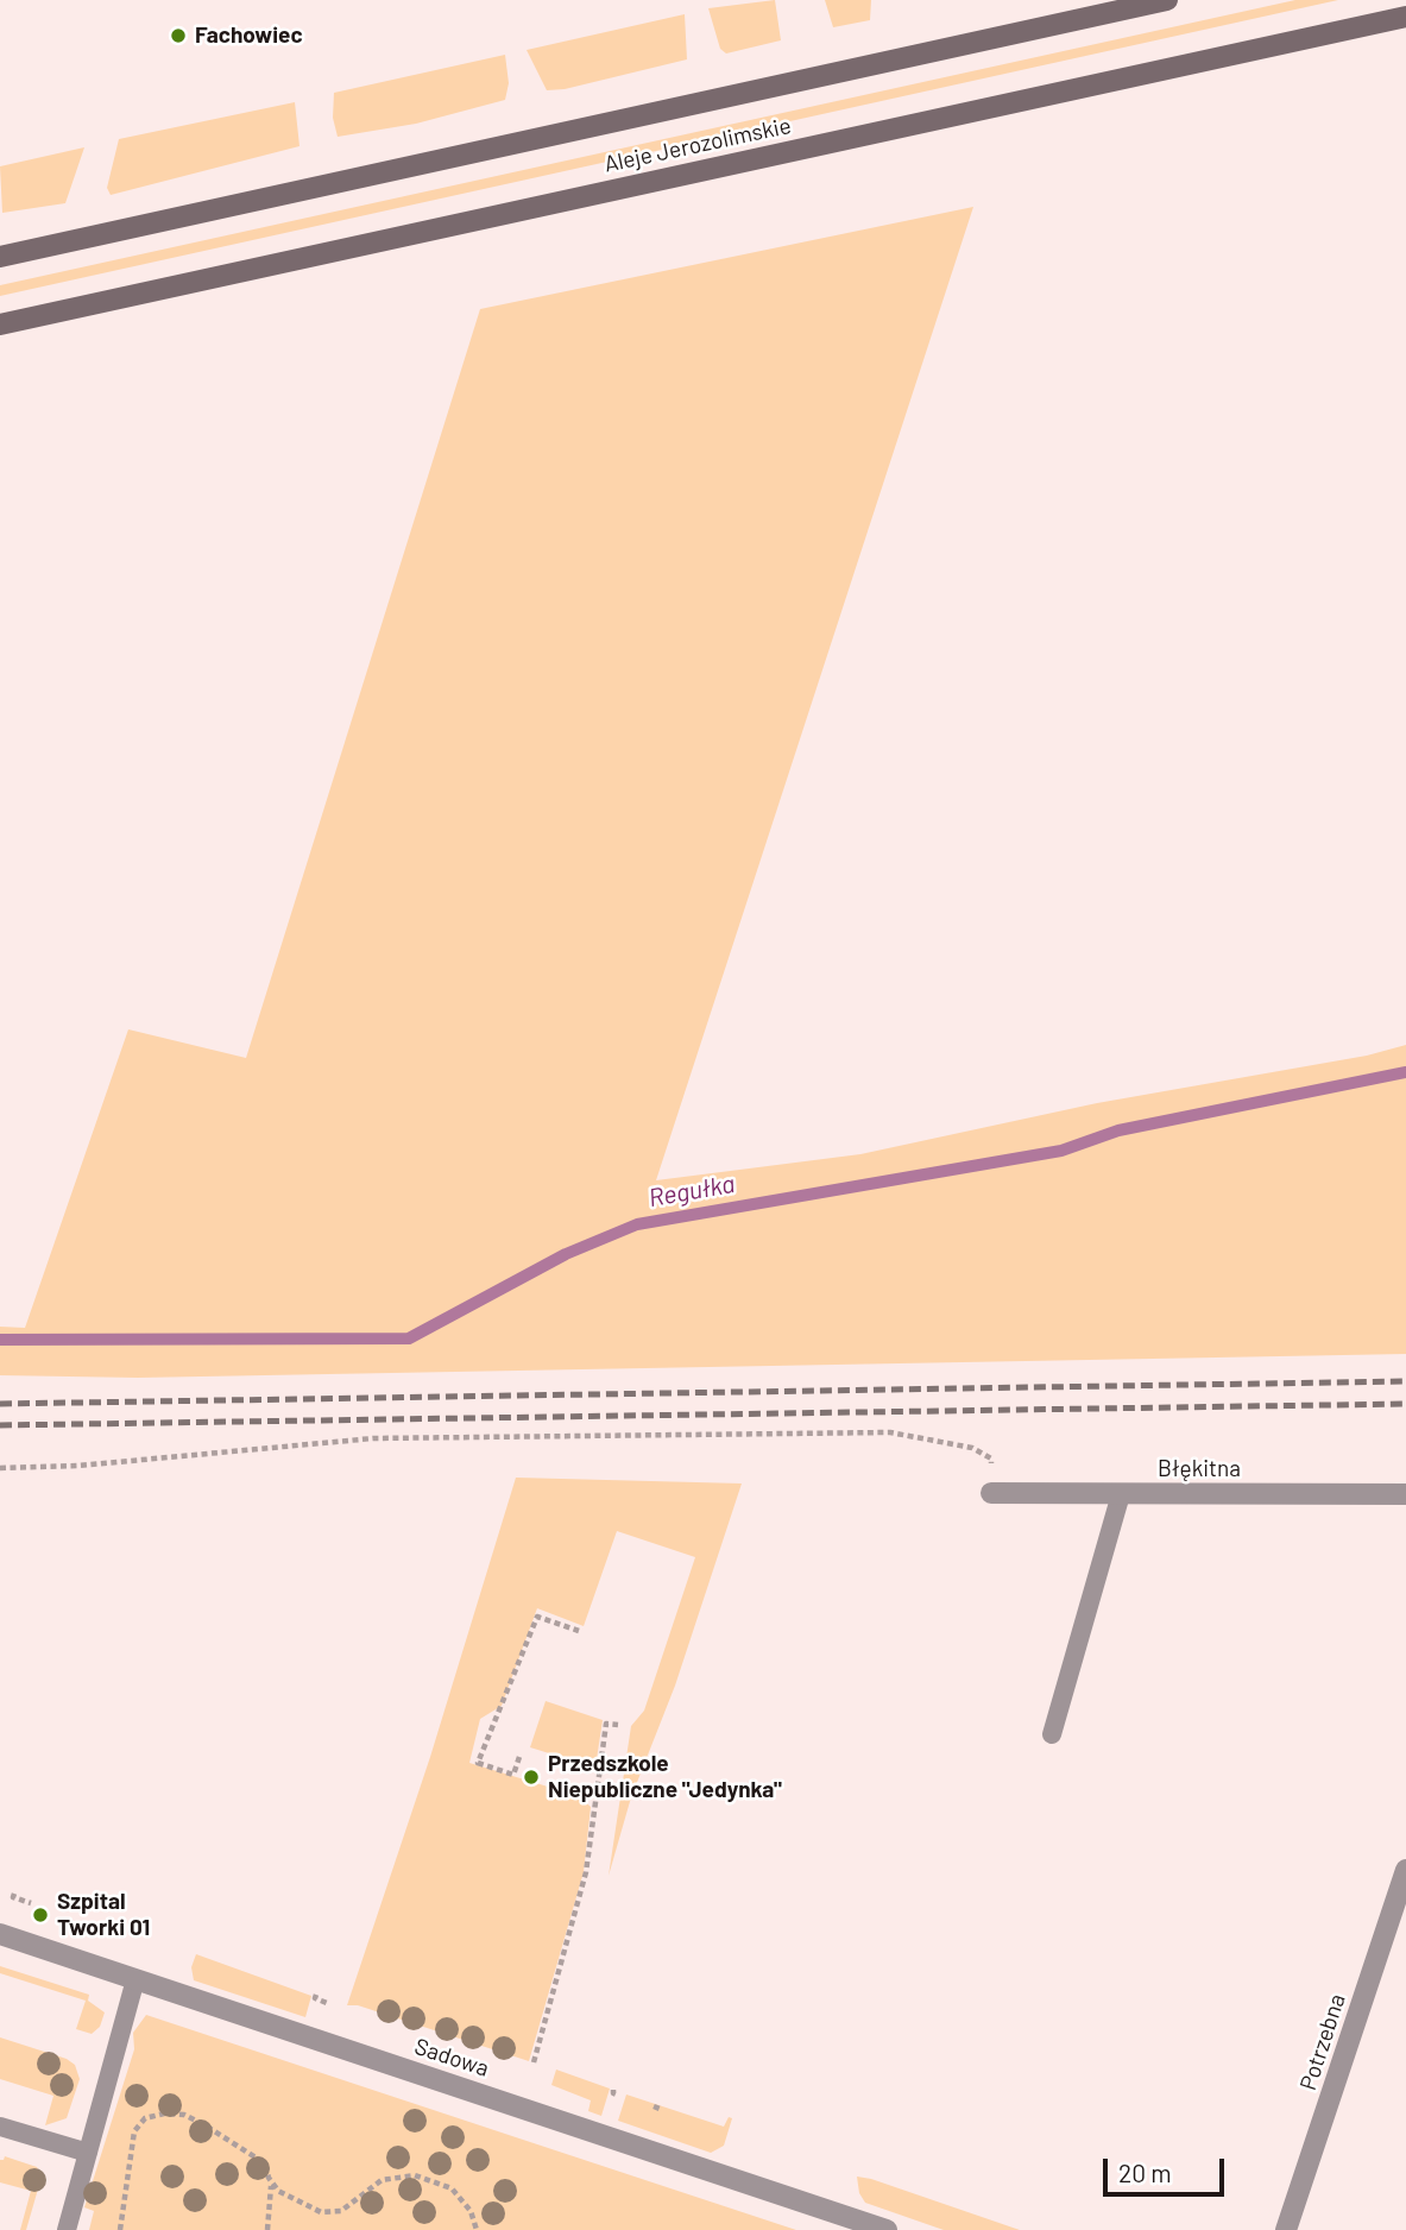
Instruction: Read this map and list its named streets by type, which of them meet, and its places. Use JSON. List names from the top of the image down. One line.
{"streets":{"main road":["Aleje Jerozolimskie"],"street":["Błękitna","Potrzebna","Sadowa"]},"water":["Regułka"],"places":["Fachowiec","Przedszkole Niepubliczne \"Jedynka\"","Szpital Tworki 01"],"scale_bar":"20 m"}
